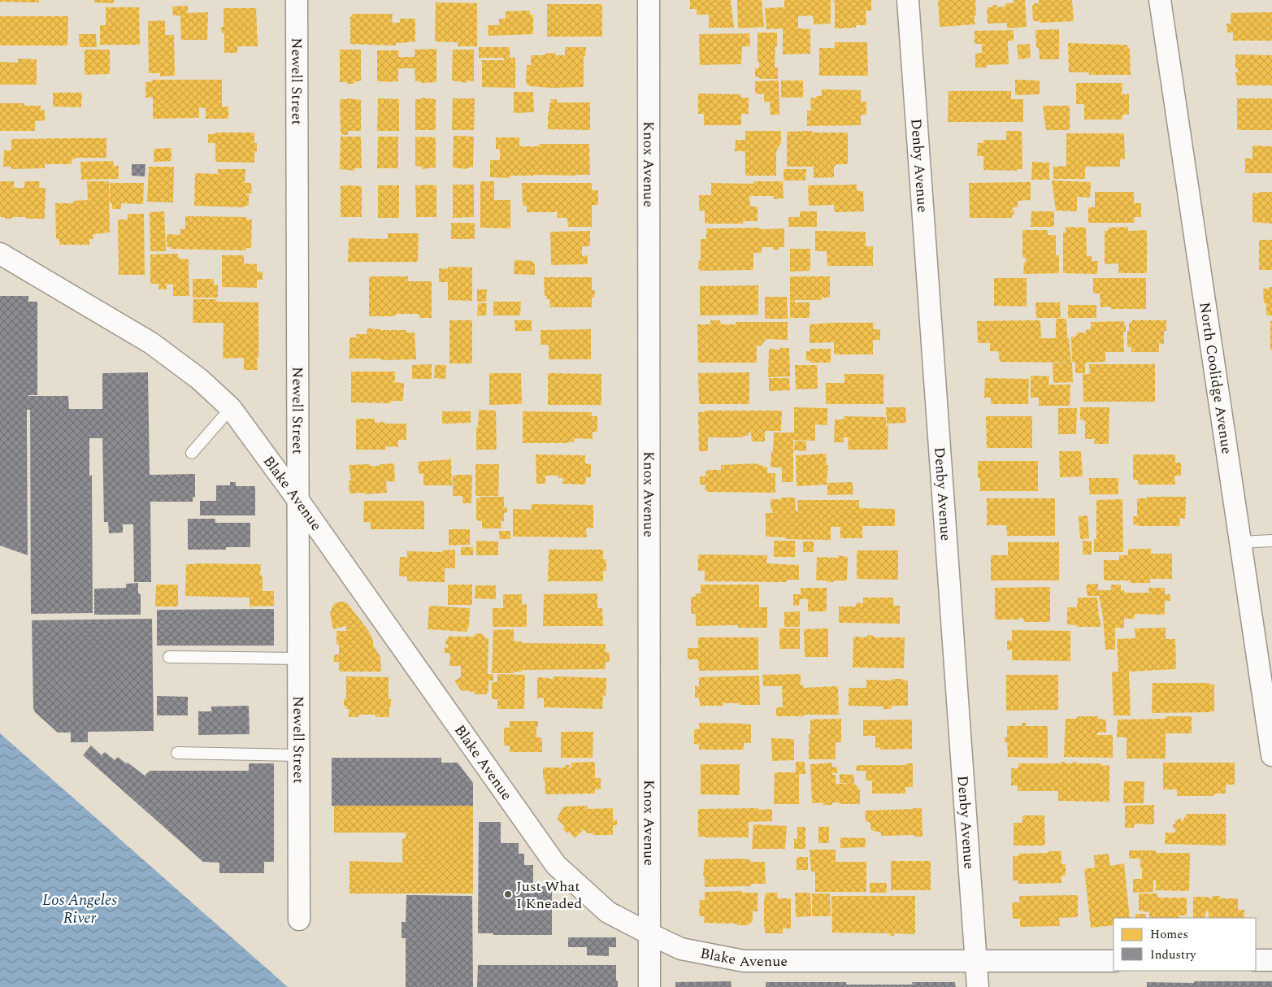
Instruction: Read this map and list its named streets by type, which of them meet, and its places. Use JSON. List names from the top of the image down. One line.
{"streets":{"street":["Newell Street","Knox Avenue","Denby Avenue","North Coolidge Avenue","Blake Avenue"]},"crossings":[["Newell Street","Blake Avenue"],["Knox Avenue","Blake Avenue"],["Denby Avenue","Blake Avenue"]],"water":["Los Angeles River"],"places":["Just What I Kneaded"],"legend":["Homes","Industry"]}
